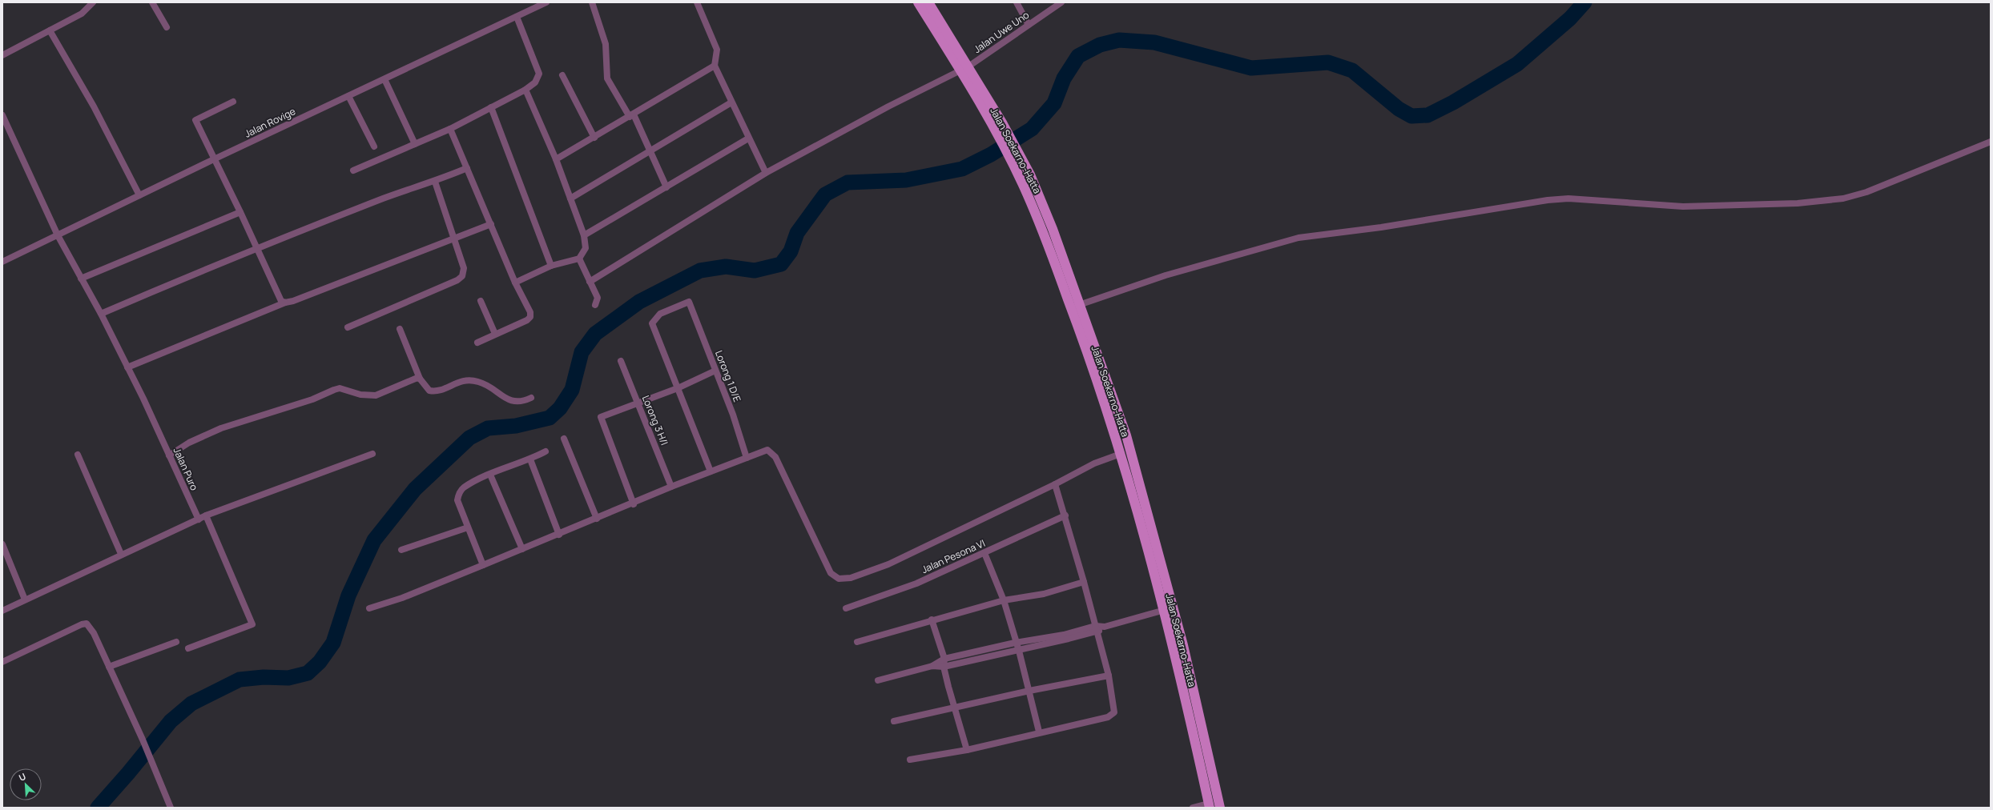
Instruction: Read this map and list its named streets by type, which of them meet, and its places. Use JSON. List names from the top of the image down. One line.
{"streets":{"main road":["Jalan Soekarno-Hatta"],"street":["Jalan Uwe Uno","Jalan Rovige","Lorong 1 D/E","Lorong 3 H/I","Jalan Puro","Jalan Pesona VI"]},"crossings":[["Jalan Uwe Uno","Jalan Soekarno-Hatta"],["Jalan Rovige","Jalan Puro"]],"north":"top left"}
